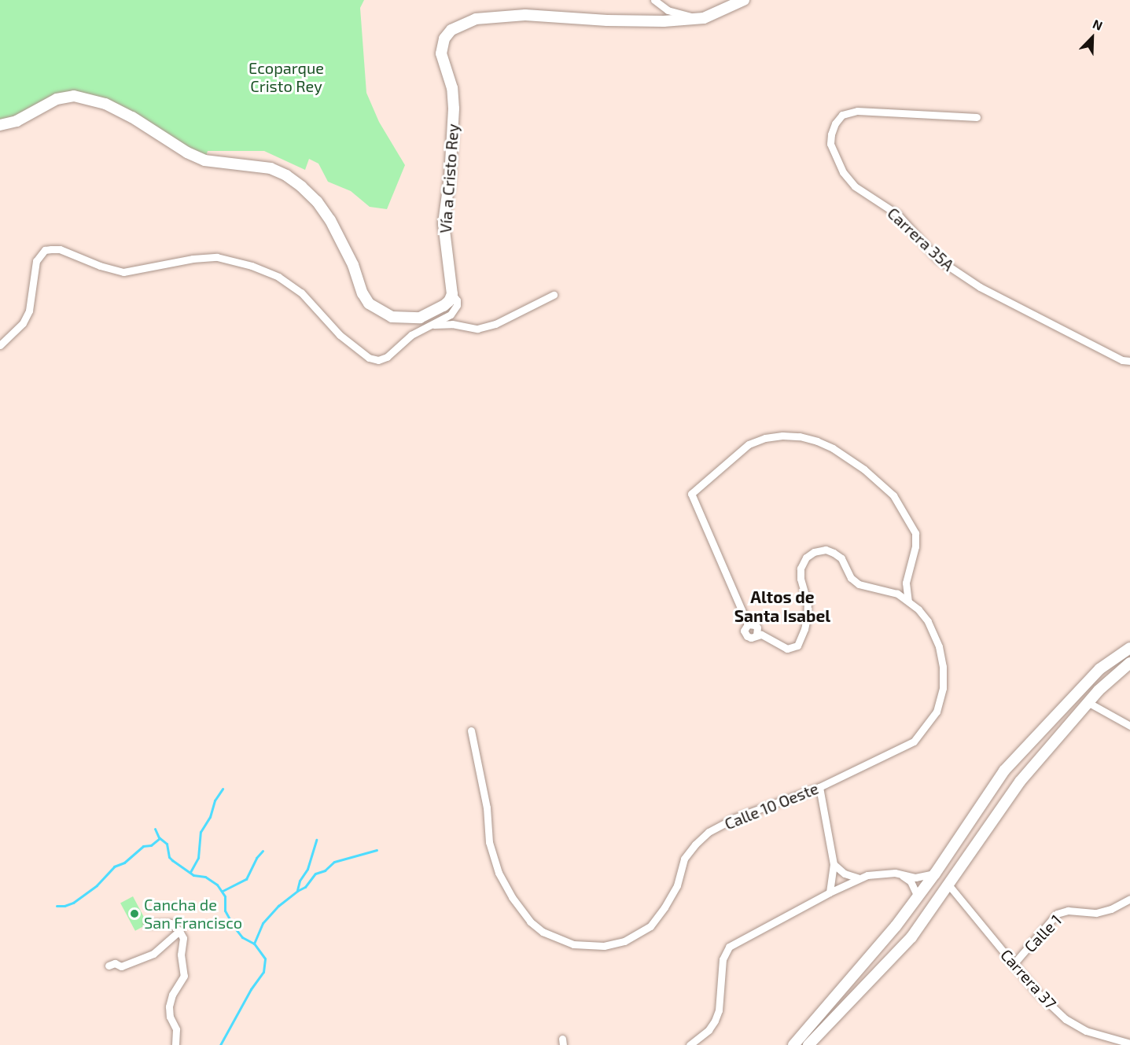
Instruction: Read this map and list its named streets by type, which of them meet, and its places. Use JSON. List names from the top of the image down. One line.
{"streets":{"main road":["Vía a Cristo Rey"],"street":["Carrera 35A","Calle 10 Oeste","Calle 1","Carrera 37"]},"crossings":[["Calle 1","Carrera 37"]],"districts":["Altos de Santa Isabel"],"parks":["Ecoparque Cristo Rey"],"places":["Cancha de San Francisco"],"north":"top right"}
